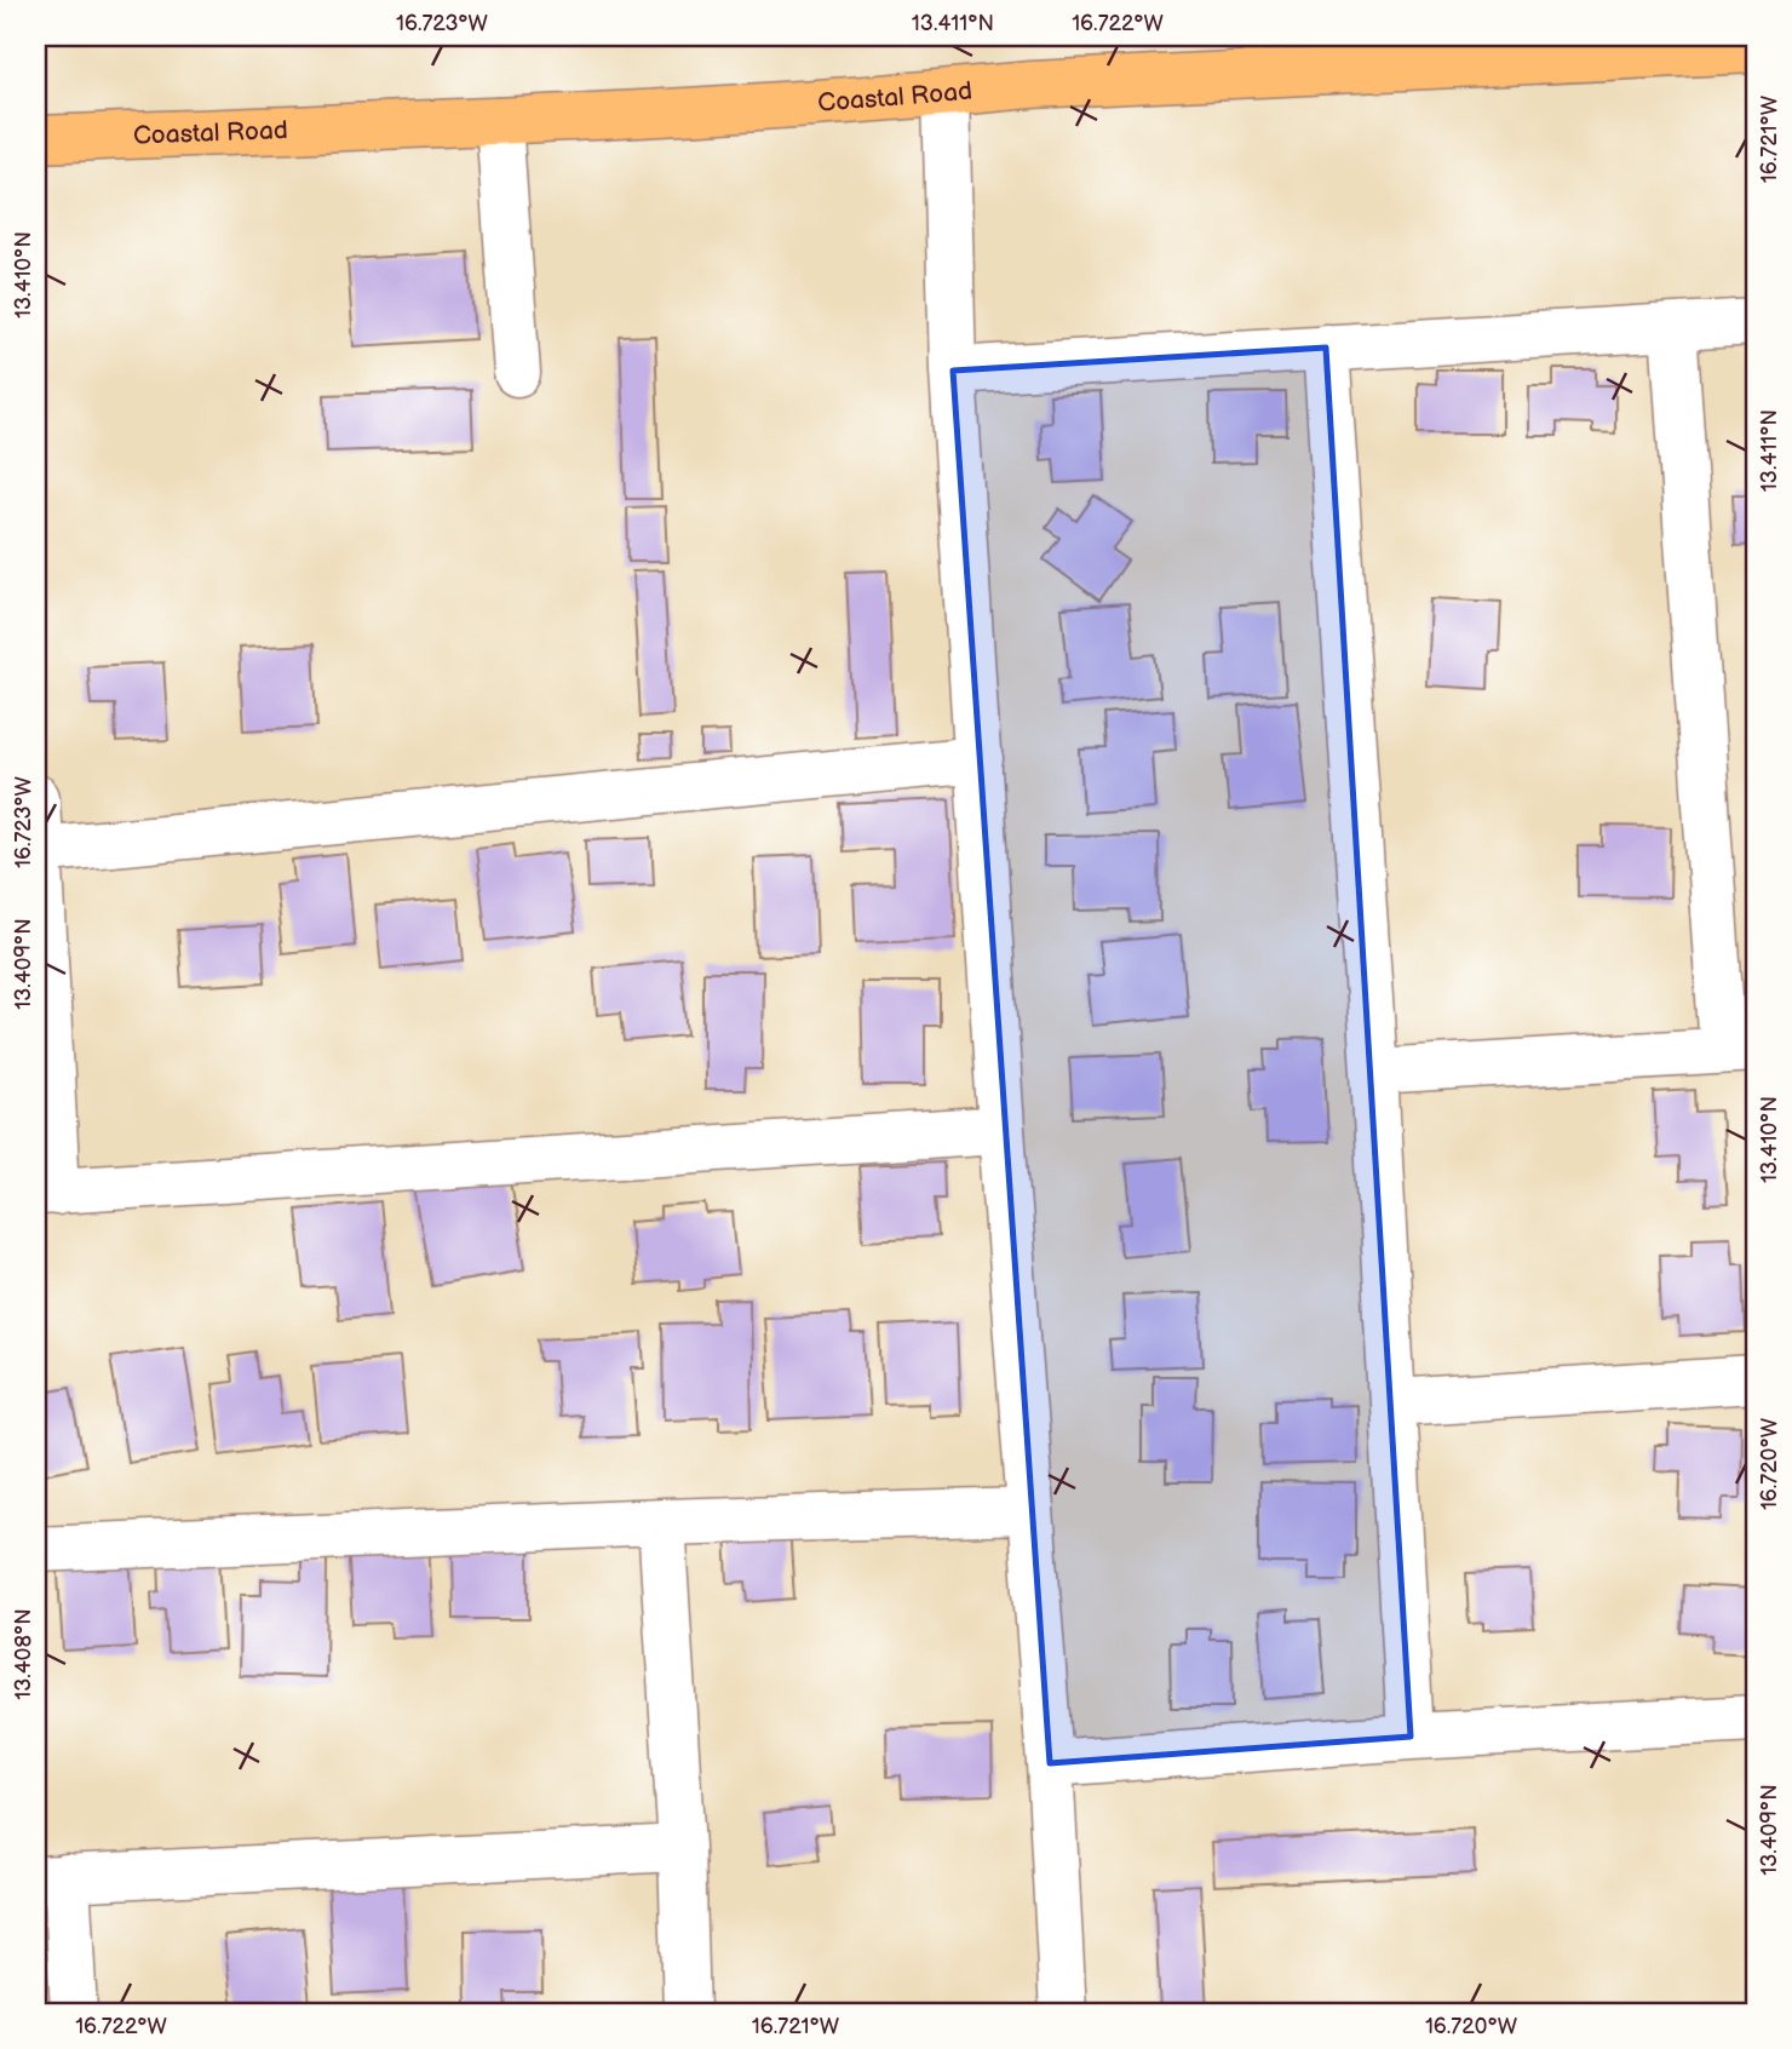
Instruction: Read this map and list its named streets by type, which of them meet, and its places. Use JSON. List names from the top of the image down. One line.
{"streets":{"main road":["Coastal Road"]},"coordinates":["16.723°W","13.411°N","16.722°W","16.721°W","13.410°N","13.409°N","16.720°W","13.408°N"]}
